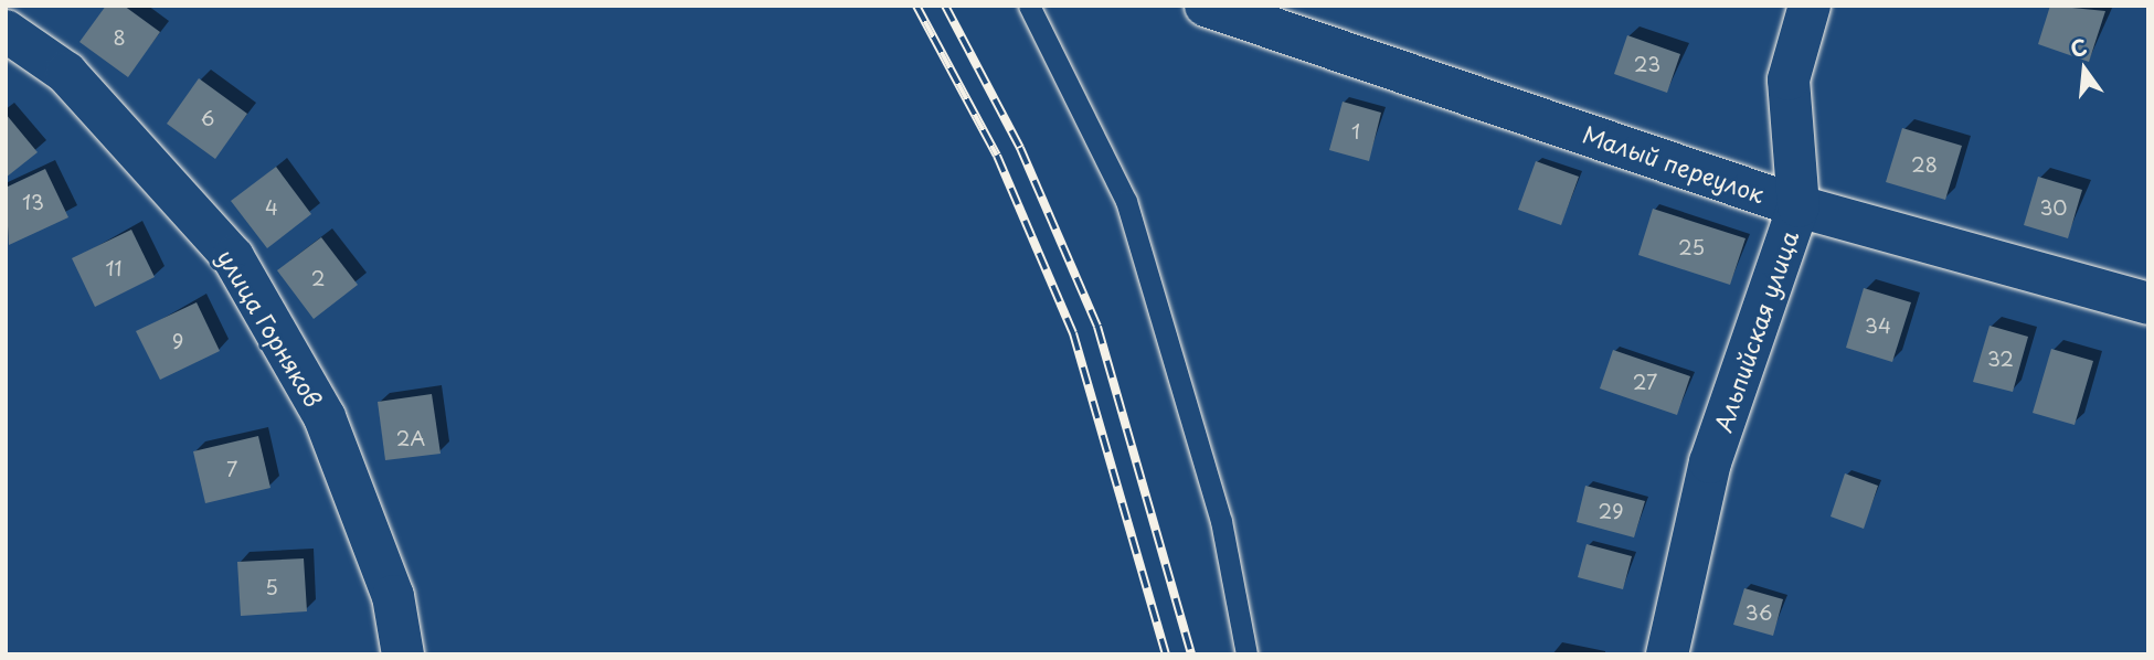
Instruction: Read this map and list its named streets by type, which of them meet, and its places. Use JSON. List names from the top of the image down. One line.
{"streets":{"street":["Малый переулок","улица Горняков","Альпийская улица"]},"crossings":[["Малый переулок","Альпийская улица"]],"house_numbers":["8","23","6","1","28","13","4","30","25","11","2","34","9","32","27","2А","7","29","5","36"],"north":"top"}
